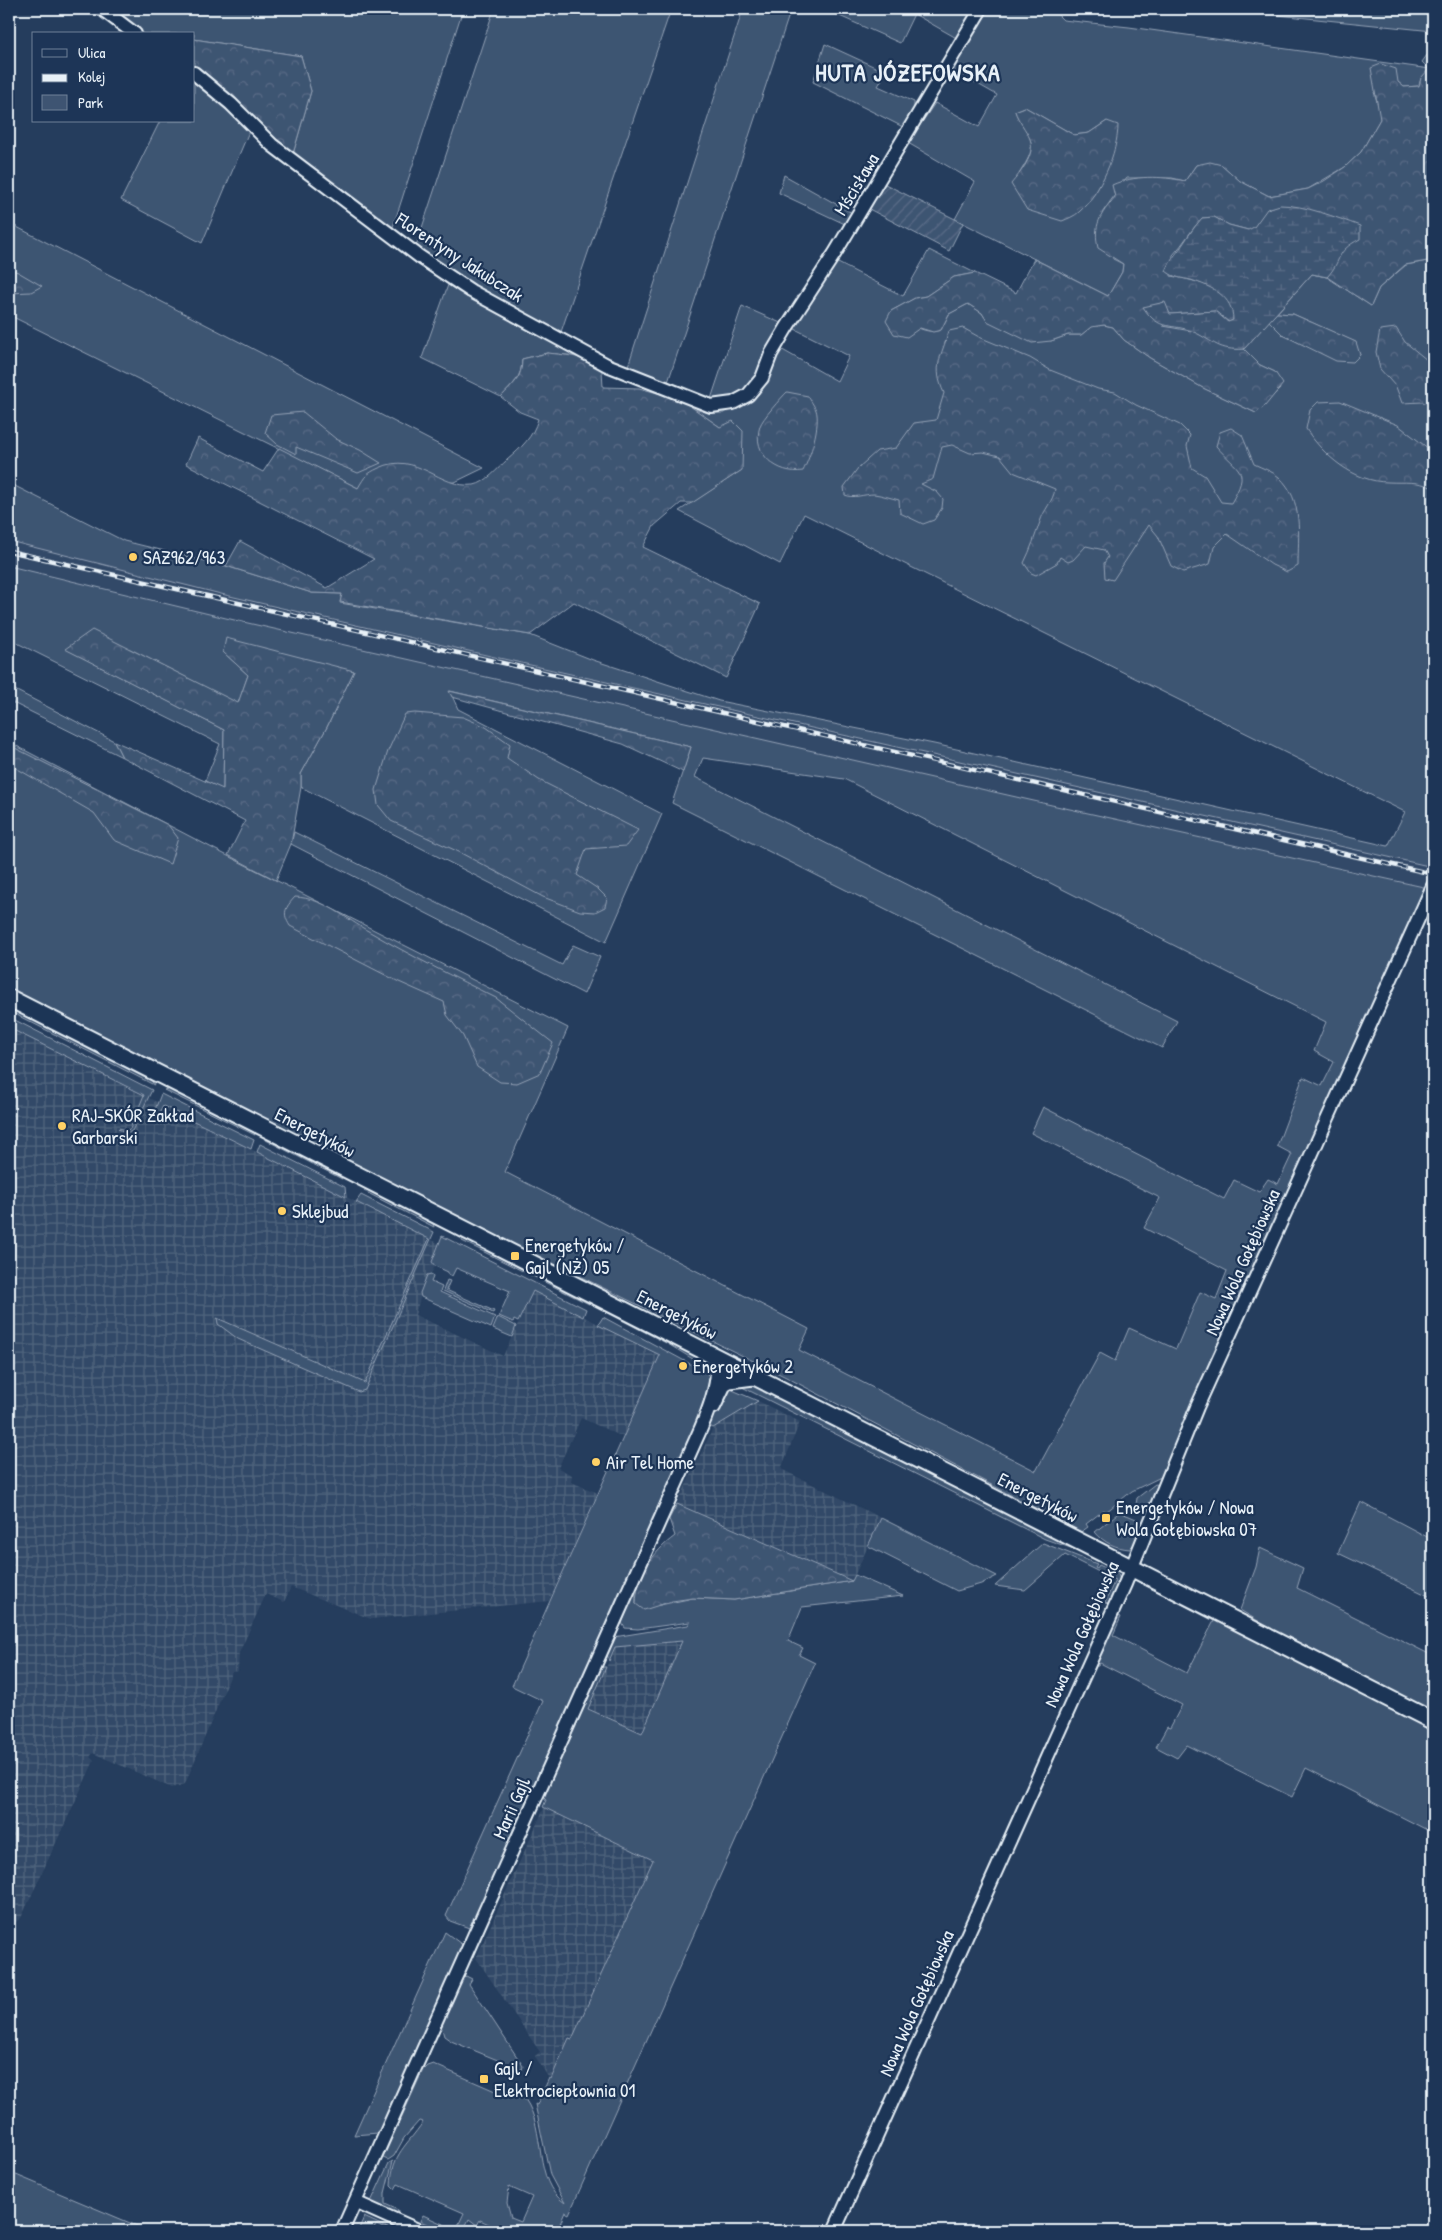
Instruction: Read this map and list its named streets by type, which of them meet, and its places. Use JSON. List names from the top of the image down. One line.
{"streets":{"main road":["Energetyków"],"street":["Mścisława","Florentyny Jakubczak","Nowa Wola Gołębiowska","Marii Gajl"]},"crossings":[["Mścisława","Florentyny Jakubczak"],["Energetyków","Nowa Wola Gołębiowska"],["Energetyków","Marii Gajl"]],"districts":["HUTA JÓZEFOWSKA"],"places":{"other":["SAZ962/963","RAJ-SKÓR Zakład Garbarski","Sklejbud","Energetyków 2","Air Tel Home"],"transit":["Energetyków / Gajl (NŻ) 05","Energetyków / Nowa Wola Gołębiowska 07","Gajl / Elektrociepłownia 01"]},"legend":["Ulica","Kolej","Park"]}
